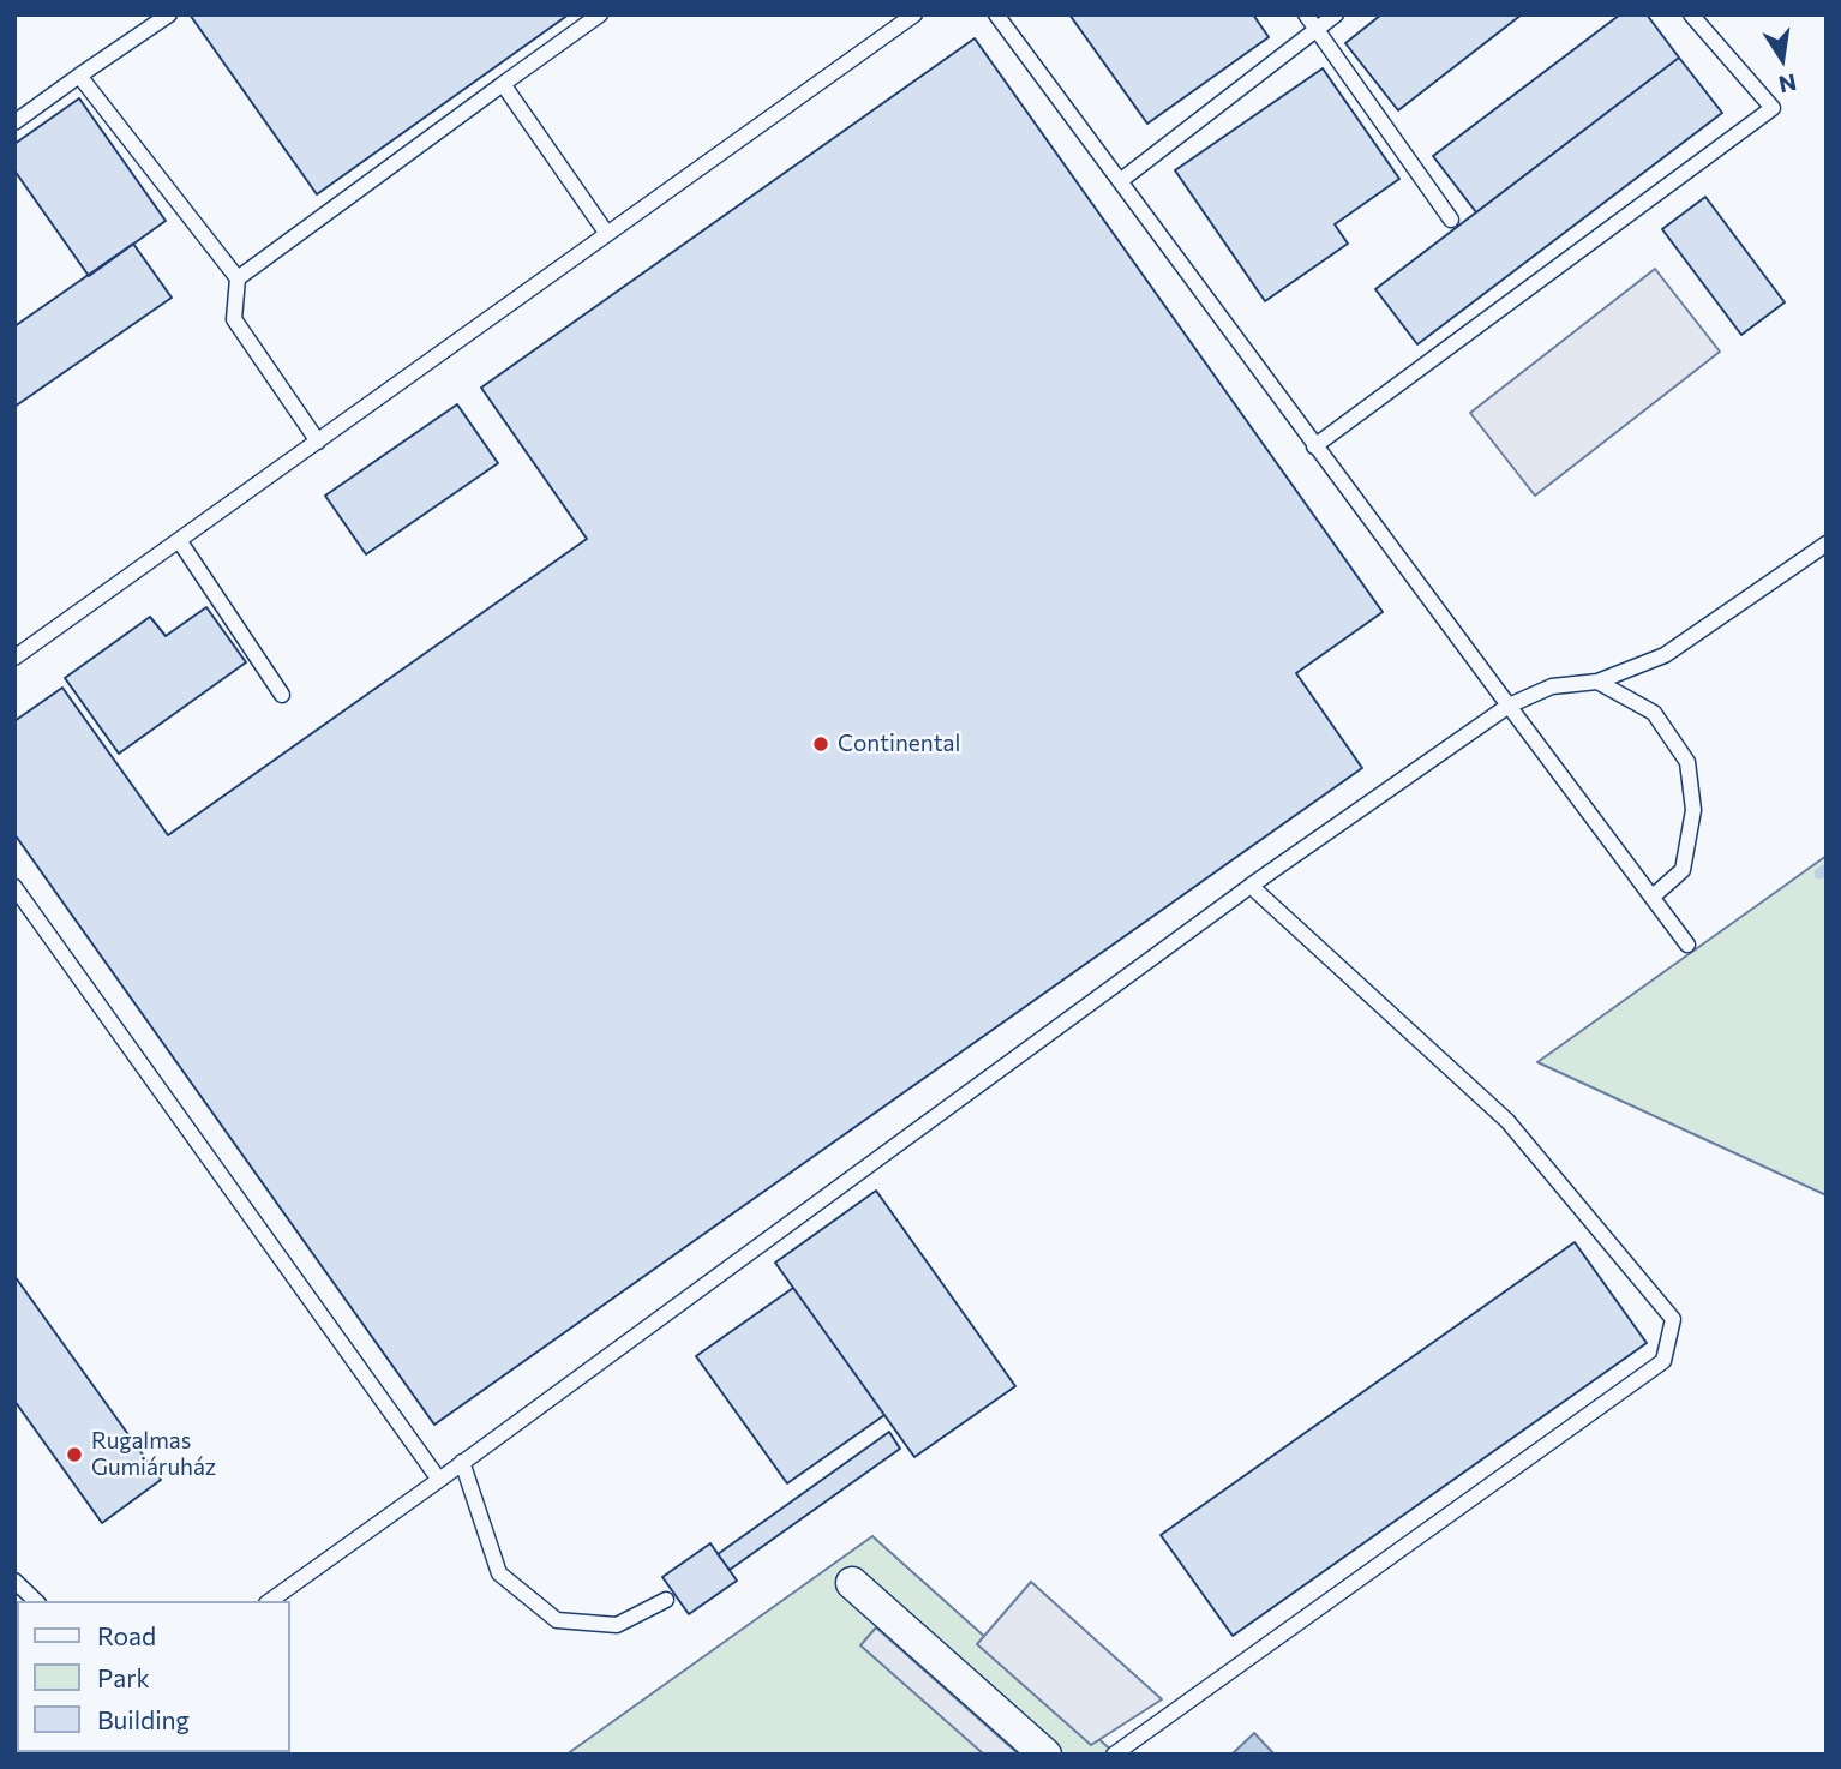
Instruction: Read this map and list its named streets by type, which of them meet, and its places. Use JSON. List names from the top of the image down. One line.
{"places":["Continental","Rugalmas Gumiáruház"],"legend":["Road","Park","Building"],"north":"bottom"}
